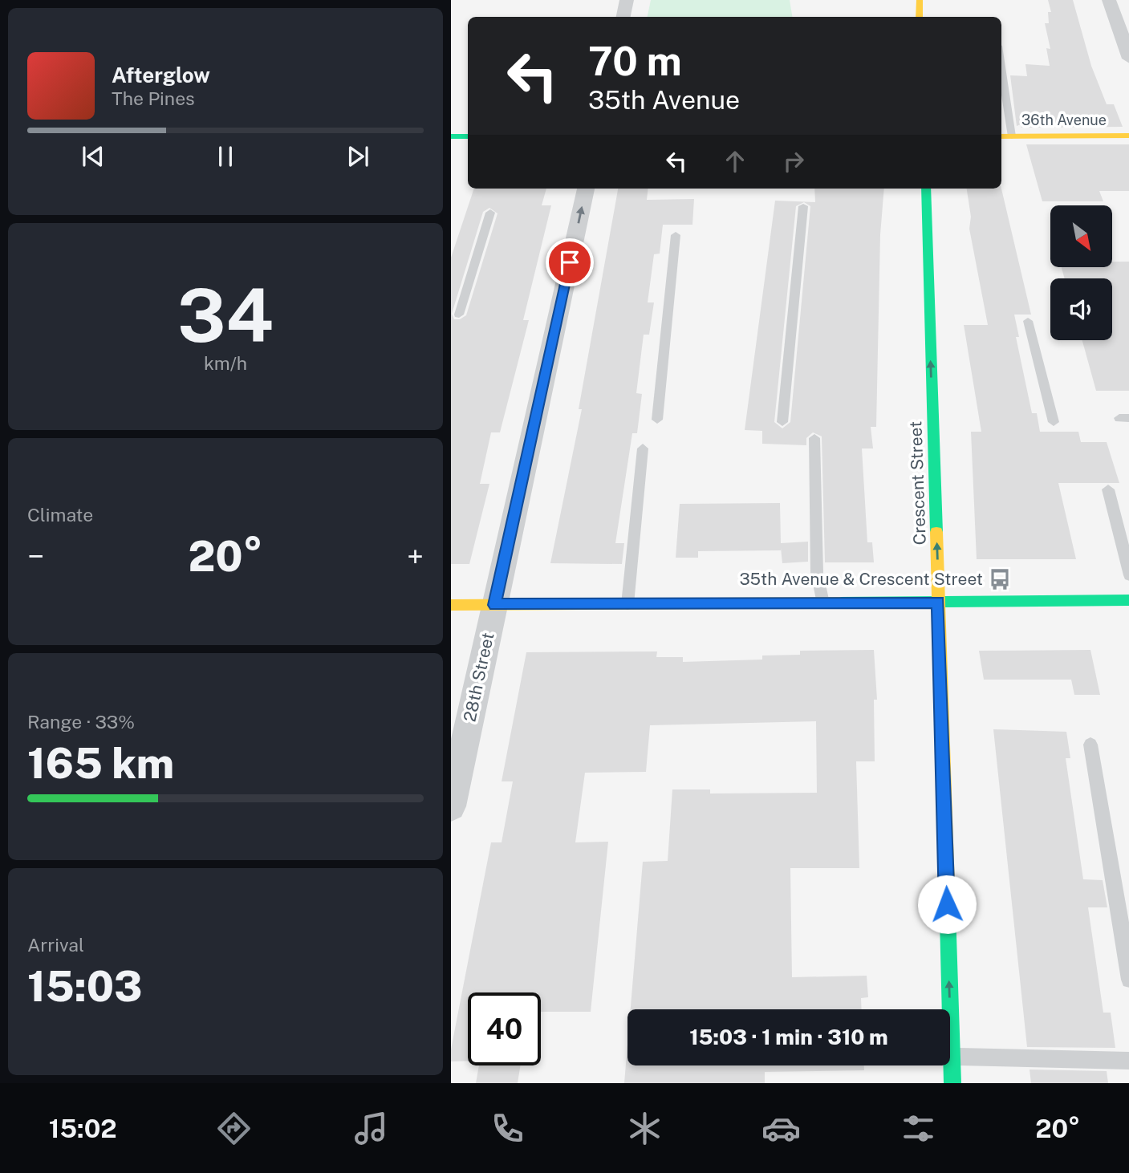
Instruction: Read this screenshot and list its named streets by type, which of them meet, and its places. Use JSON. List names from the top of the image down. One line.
{"streets":{"street":["36th Avenue","Crescent Street","28th Street"]},"one_way":["Crescent Street","28th Street"],"places":{"bus stop":["35th Avenue & Crescent Street"]},"north":"bottom right","page":{"turn":["70 m","35th Avenue"],"song":["Afterglow","The Pines"],"tile":[["34","km/h"],"Climate",["Range · 33%","165 km"],["Arrival","15:03"]],"heat":["−","20°","+"],"limit":"40","trip":"15:03 · 1 min · 310 m","tabs":["15:02","20°"]}}
